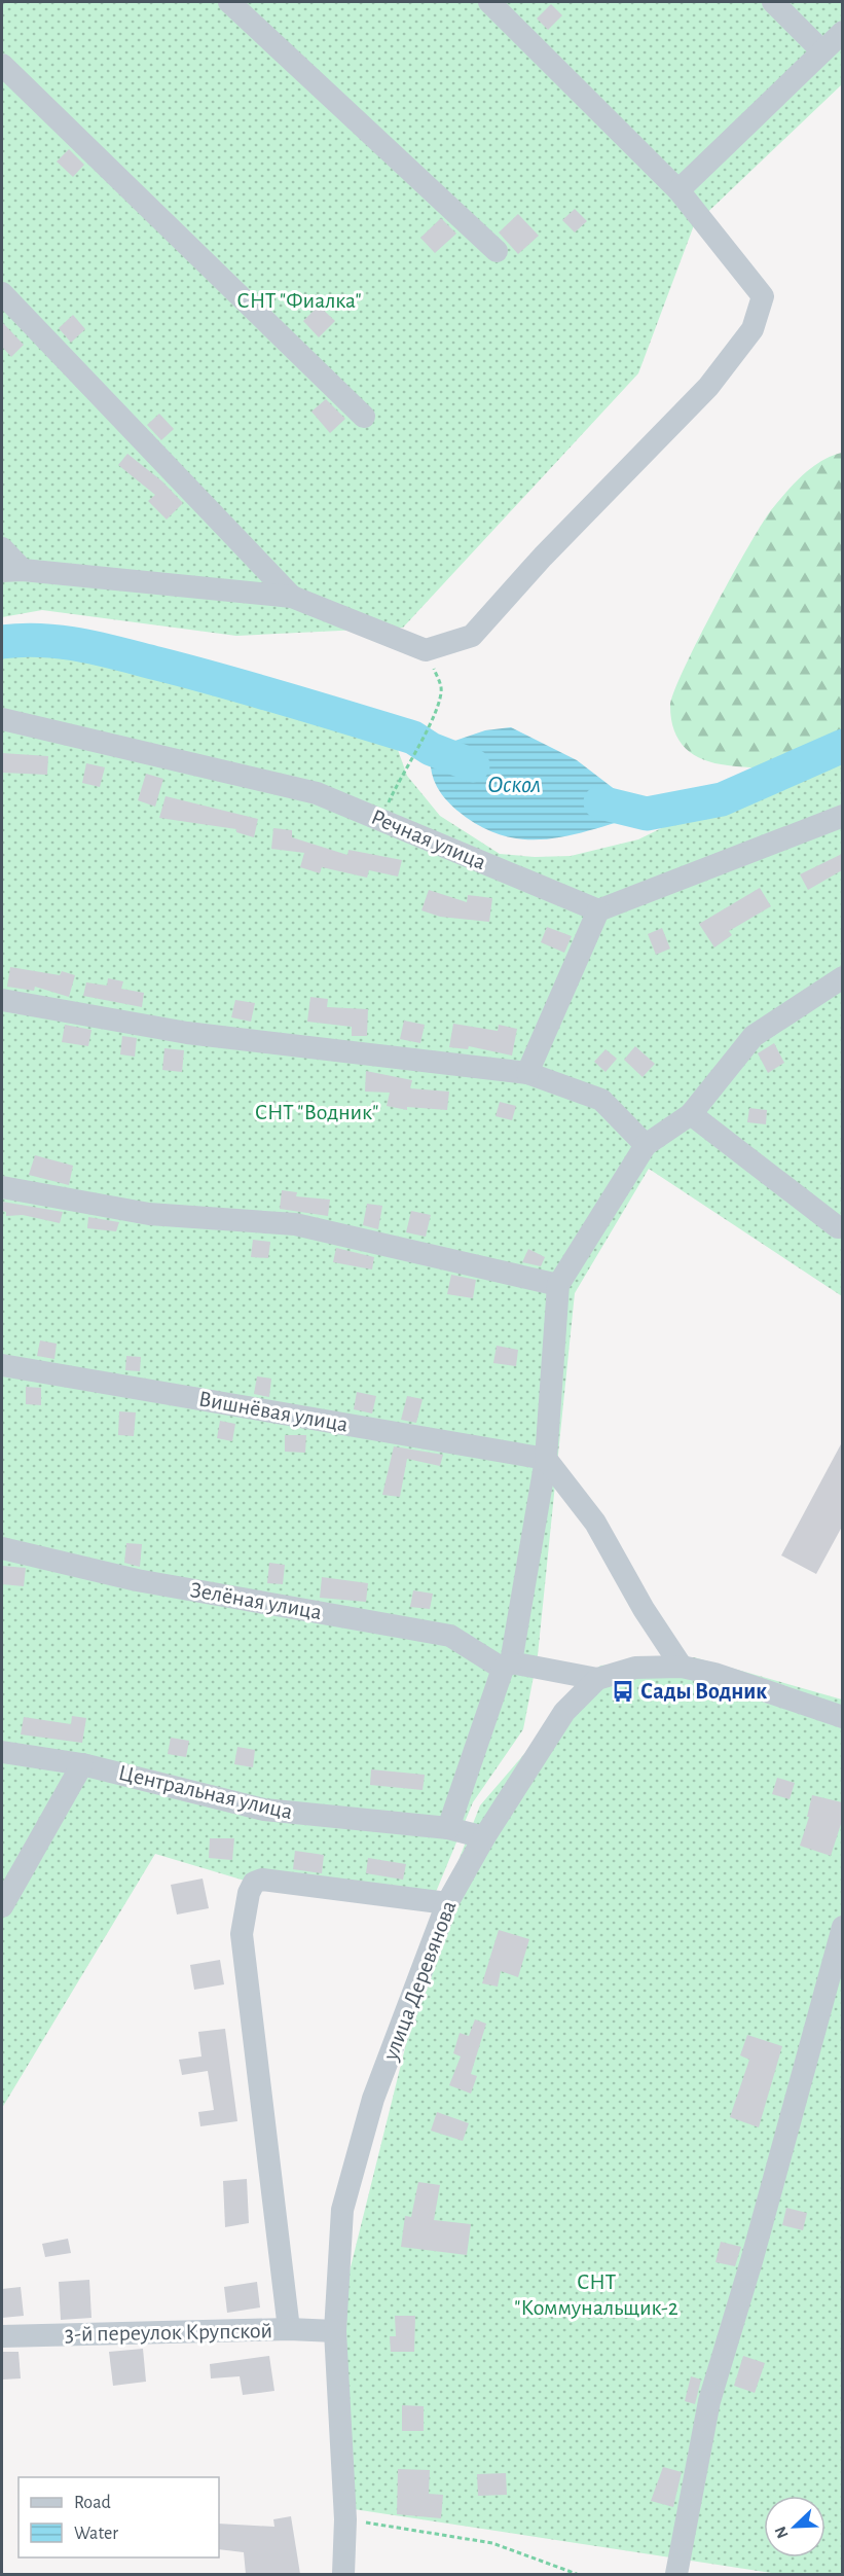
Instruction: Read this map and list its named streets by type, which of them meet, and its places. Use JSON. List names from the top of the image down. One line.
{"streets":{"street":["Речная улица","Вишнёвая улица","Зелёная улица","Центральная улица","улица Деревянова","3-й переулок Крупской"]},"crossings":[["Центральная улица","улица Деревянова"],["улица Деревянова","3-й переулок Крупской"]],"water":["Оскол"],"parks":["СНТ \"Фиалка\"","СНТ \"Водник\"","СНТ \"Коммунальщик-2"],"places":{"bus stop":["Сады Водник"]},"legend":["Road","Water"],"north":"bottom left"}
